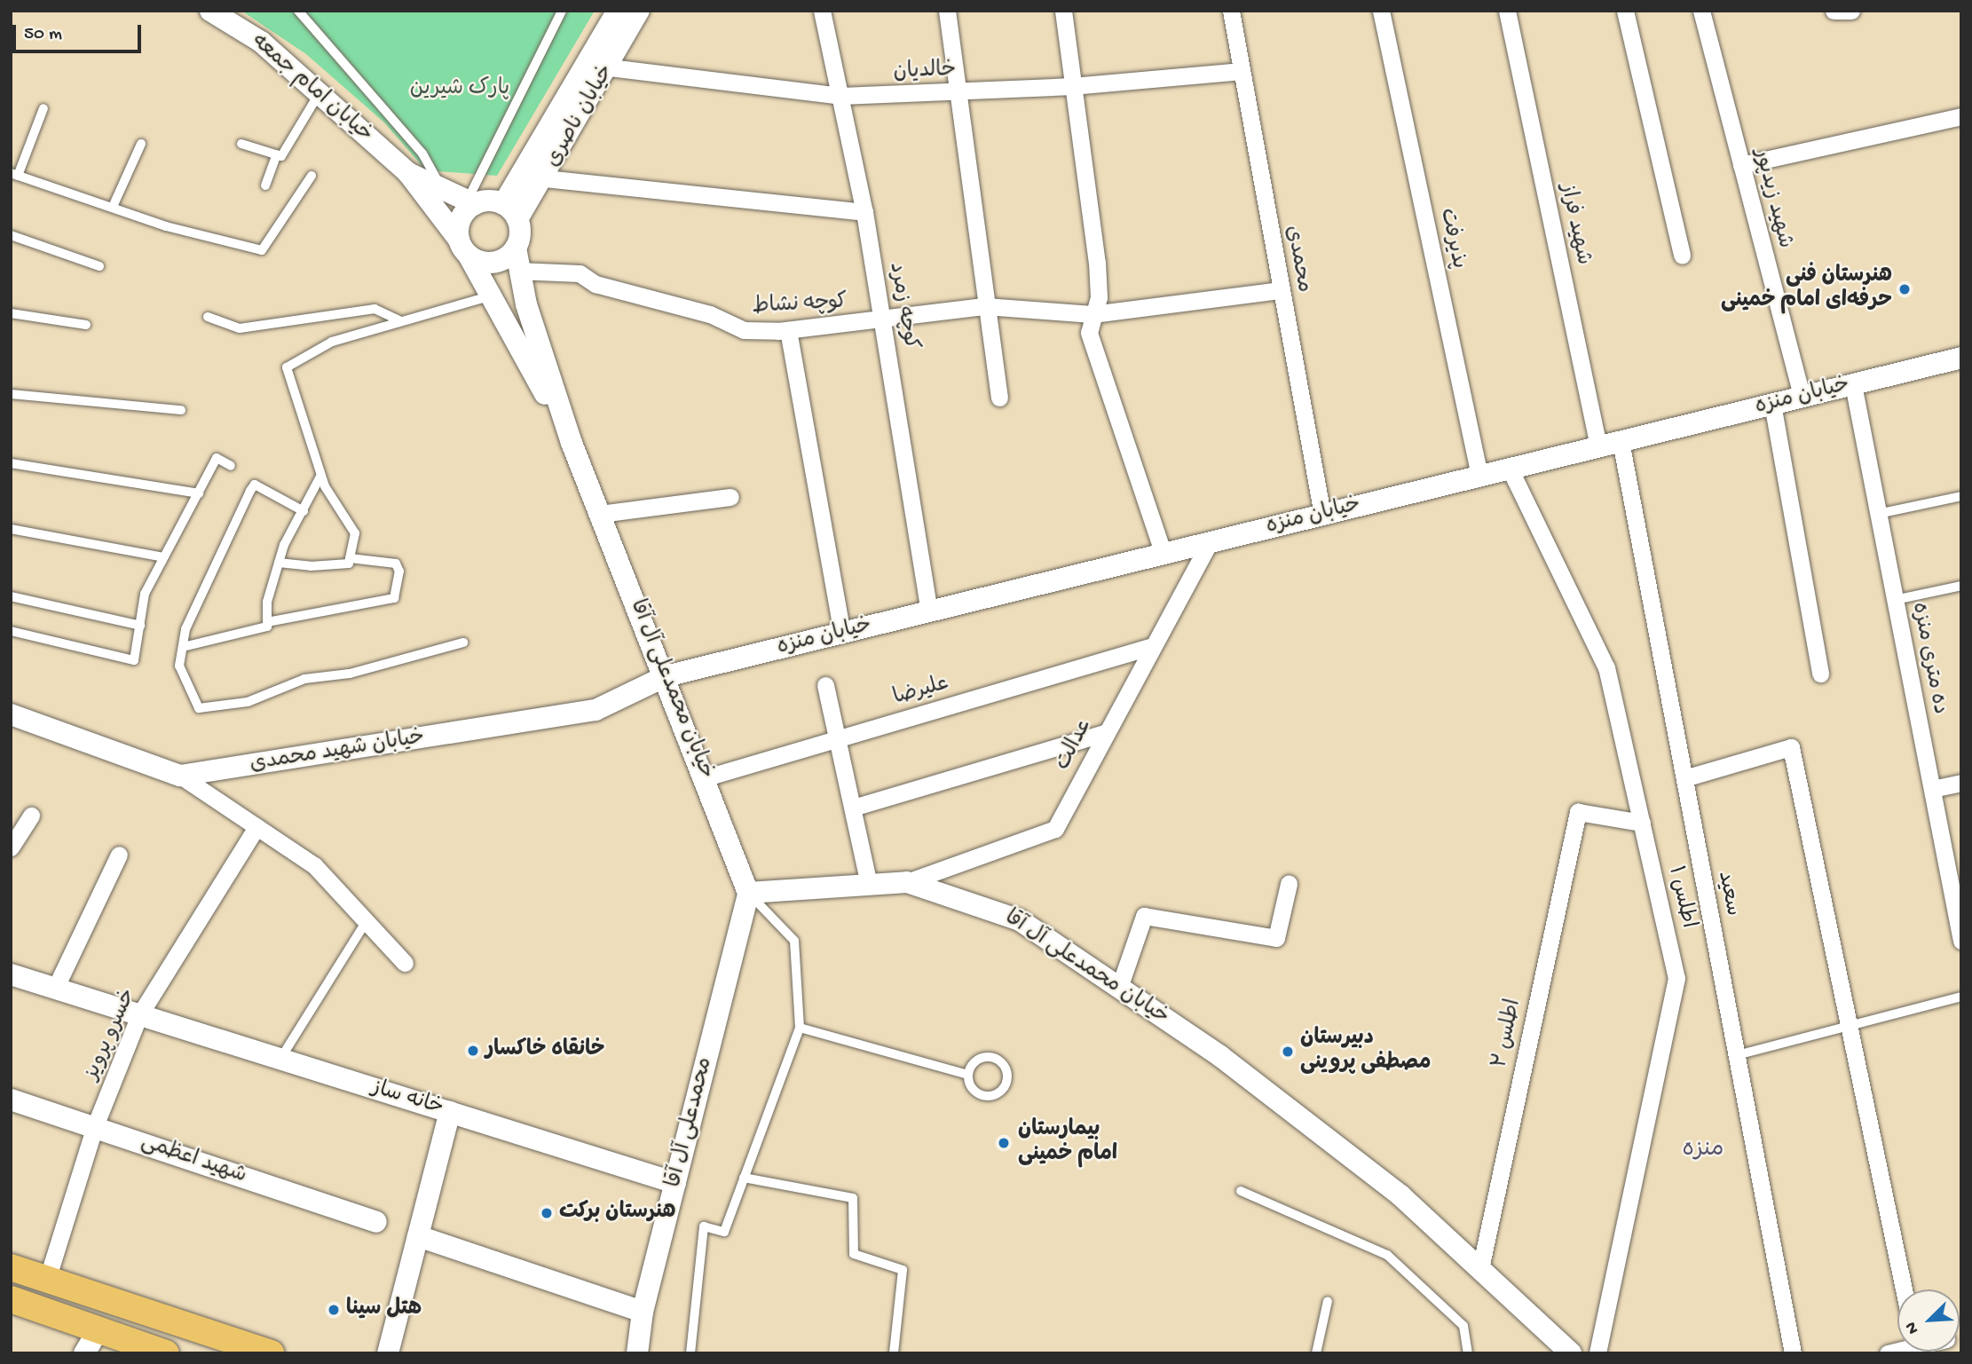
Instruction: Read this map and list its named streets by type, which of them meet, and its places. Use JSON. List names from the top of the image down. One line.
{"streets":{"street":["خالدیان","خیابان امام جمعه","خیابان ناصری","شهید زیدپور","شهید فراز","پذیرفت","محمدی","کوچه نشاط","کوچه زمرد","خیابان منزه","ده متری منزه","خیابان محمدعلی آل آقا","علیرضا","عدالت","خیابان شهید محمدی","سعید","اطلس ۱","اطلس ۲","خسرو پرویز","خانه ساز","محمدعلی آل آقا","شهید اعظمی"]},"crossings":[["خالدیان","خیابان ناصری"],["خالدیان","محمدی"],["خالدیان","کوچه زمرد"],["خیابان امام جمعه","خیابان ناصری"],["خیابان امام جمعه","خیابان محمدعلی آل آقا"],["خیابان ناصری","خیابان محمدعلی آل آقا"],["شهید زیدپور","خیابان منزه"],["شهید فراز","خیابان منزه"],["پذیرفت","خیابان منزه"],["محمدی","کوچه نشاط"],["محمدی","خیابان منزه"],["کوچه نشاط","کوچه زمرد"],["کوچه نشاط","خیابان محمدعلی آل آقا"],["کوچه زمرد","خیابان منزه"],["خیابان منزه","ده متری منزه"],["خیابان منزه","خیابان محمدعلی آل آقا"],["خیابان منزه","عدالت"],["خیابان منزه","خیابان شهید محمدی"],["خیابان منزه","سعید"],["خیابان منزه","اطلس ۱"],["خیابان محمدعلی آل آقا","علیرضا"],["خیابان محمدعلی آل آقا","عدالت"],["خیابان محمدعلی آل آقا","خیابان شهید محمدی"],["خیابان محمدعلی آل آقا","اطلس ۲"],["خیابان محمدعلی آل آقا","محمدعلی آل آقا"],["علیرضا","عدالت"],["اطلس ۱","اطلس ۲"],["خسرو پرویز","خانه ساز"],["خسرو پرویز","شهید اعظمی"],["خانه ساز","محمدعلی آل آقا"]],"districts":["منزه"],"parks":["پارک شیرین"],"places":["هنرستان فنی حرفه‌ای امام خمینی","خانقاه خاکسار","دبیرستان مصطفی پروینی","بیمارستان امام خمینی","هنرستان برکت","هتل سینا"],"scale_bar":"50 m","north":"bottom left"}
